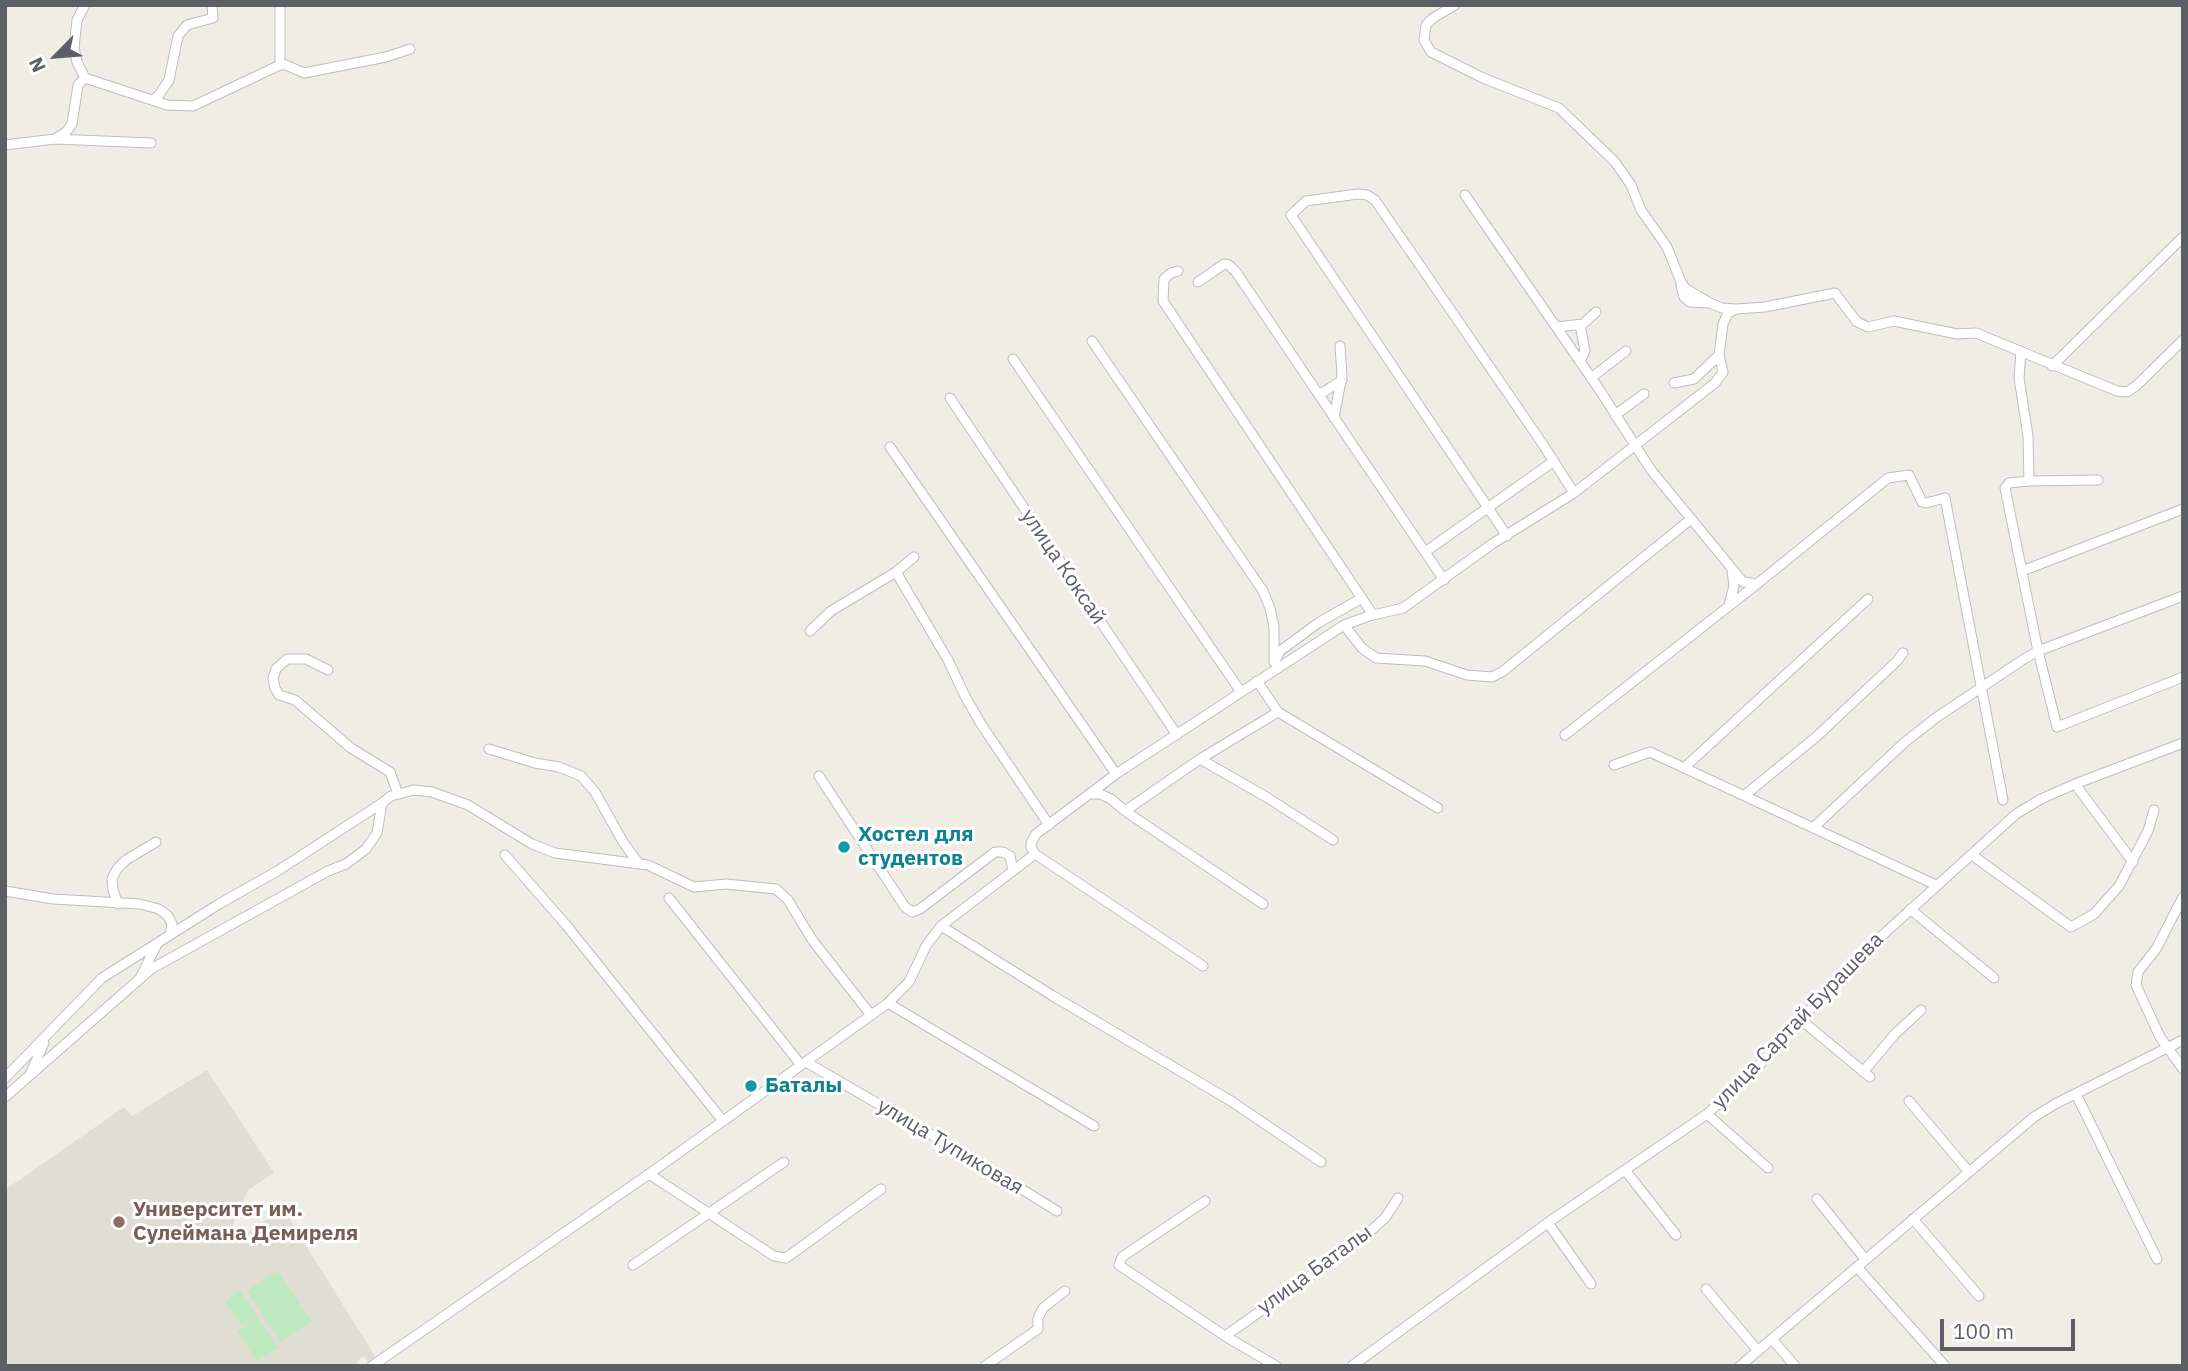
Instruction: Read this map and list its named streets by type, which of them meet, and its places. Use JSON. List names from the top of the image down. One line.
{"streets":{"street":["улица Коксай","улица Сартай Бурашева","улица Тупиковая","улица Баталы"]},"places":["Хостел для студентов","Баталы","Университет им. Сулеймана Демиреля"],"scale_bar":"100 m","north":"bottom left"}
